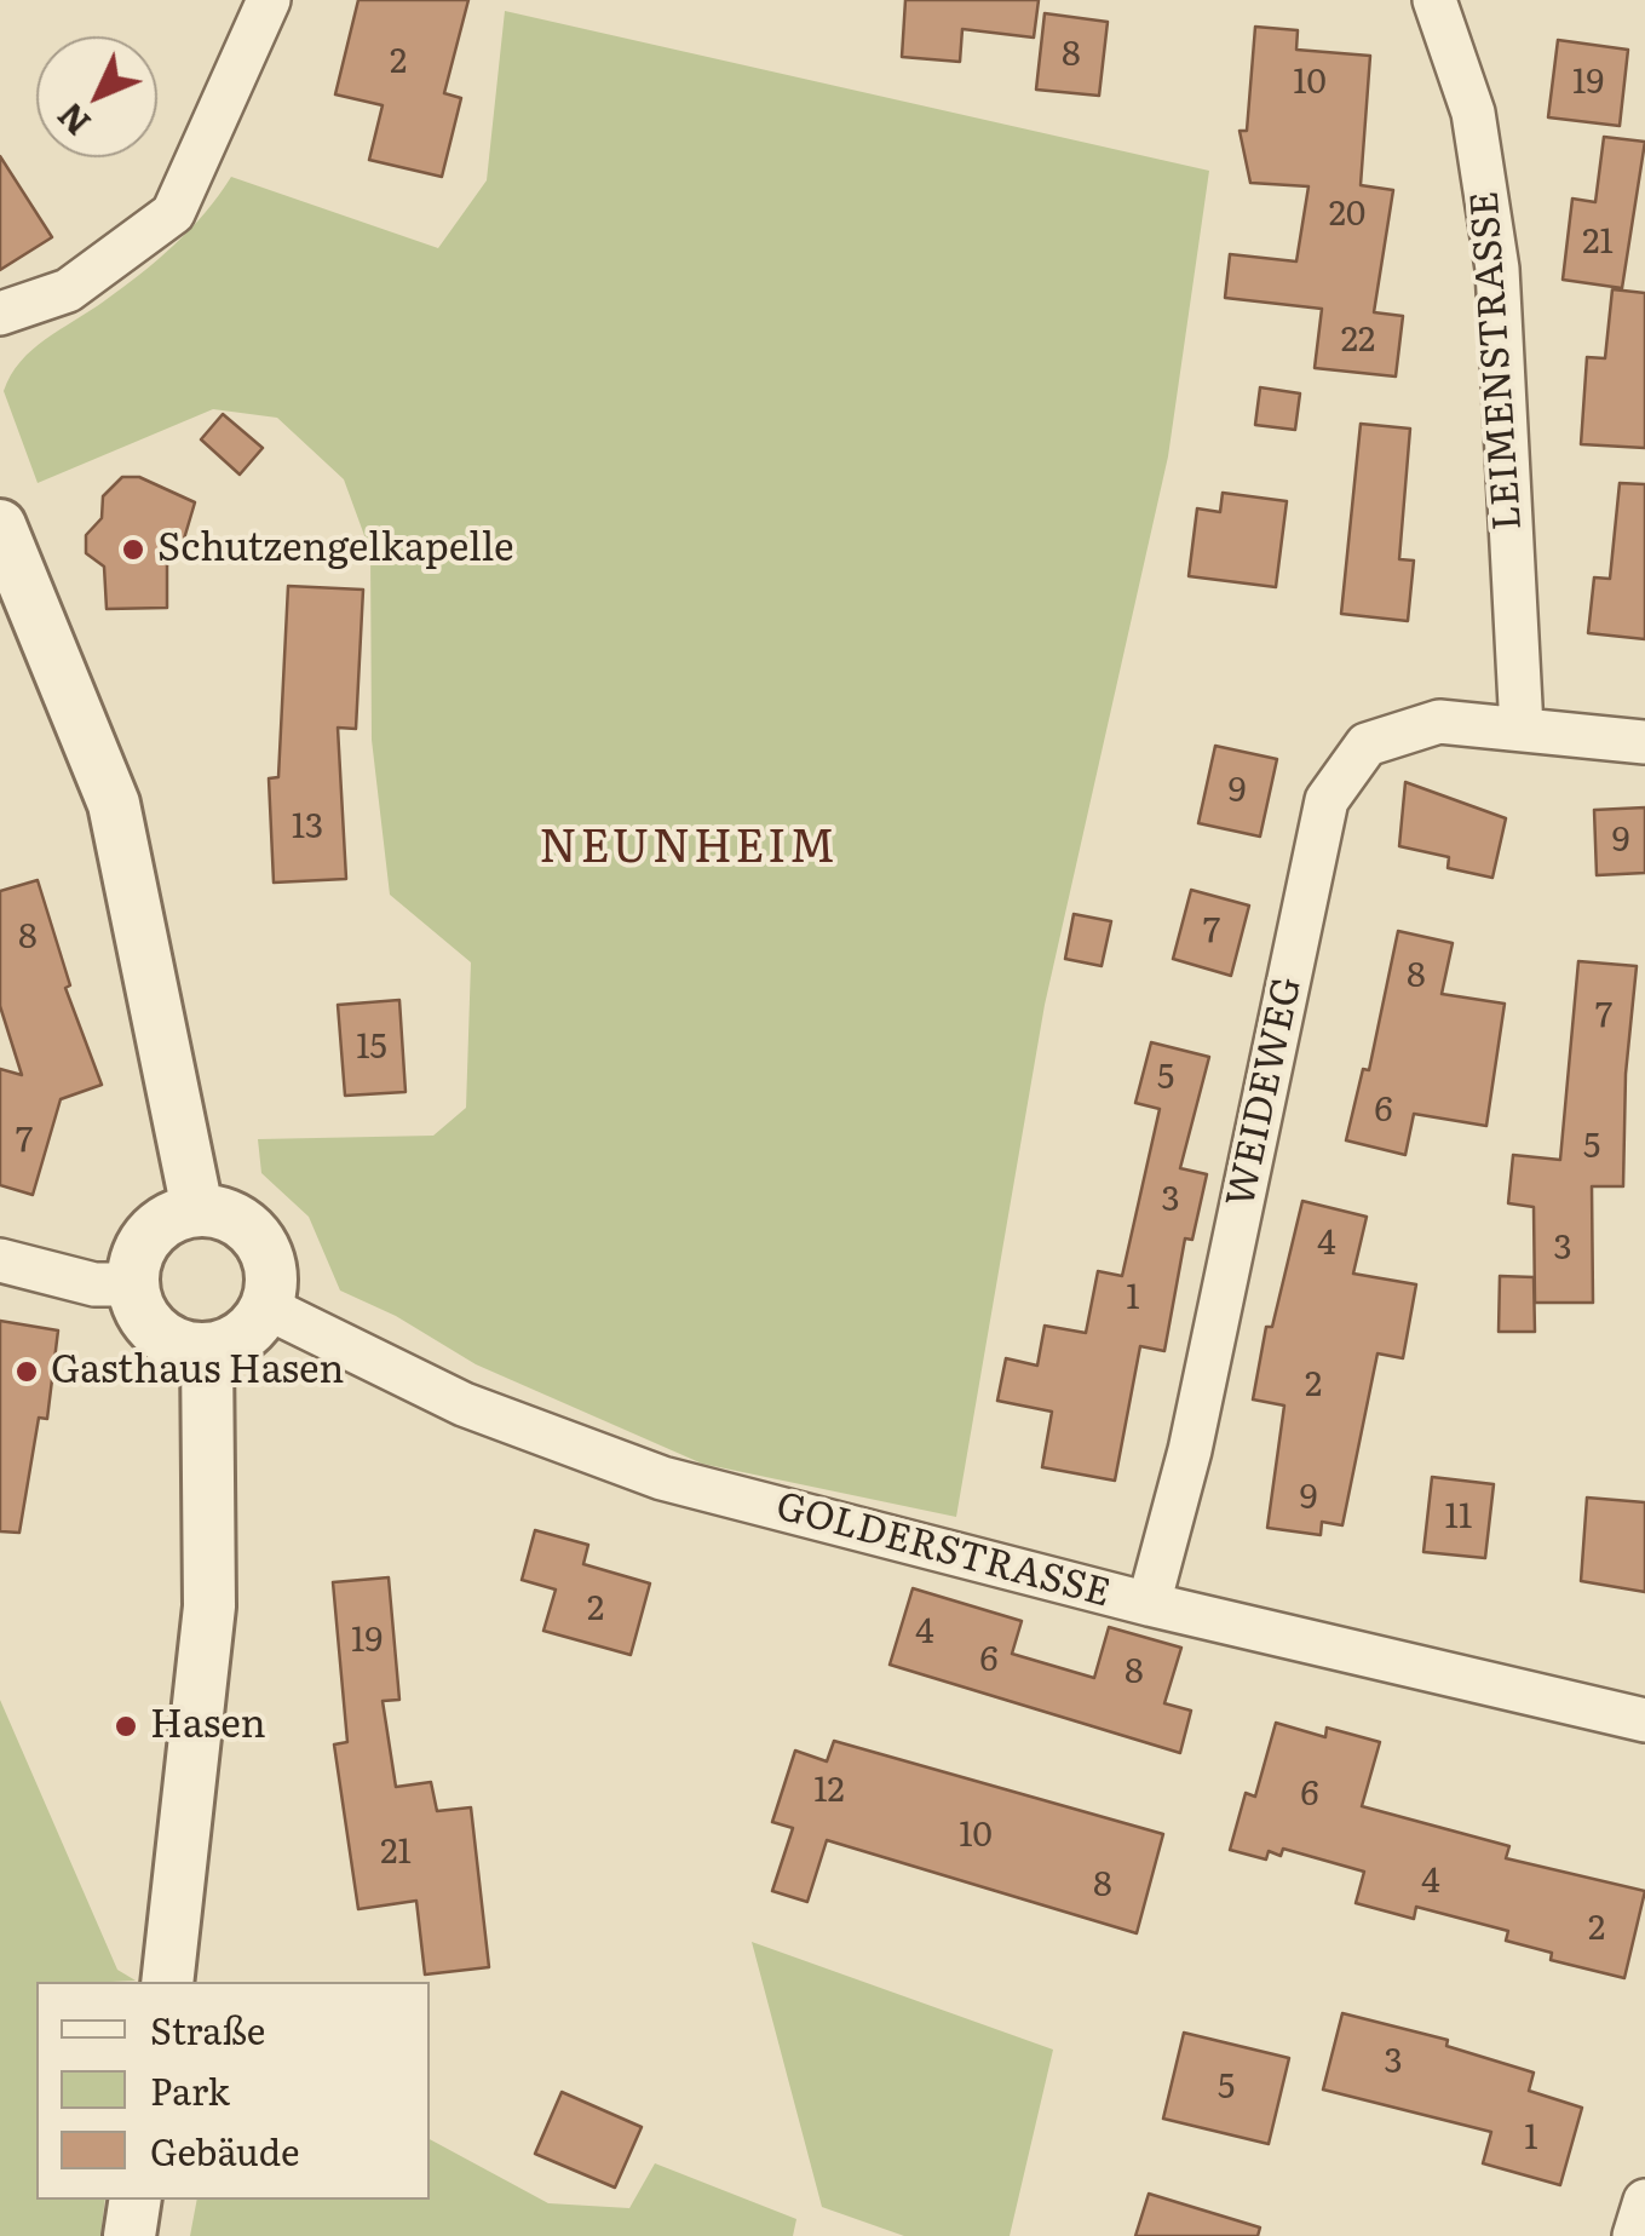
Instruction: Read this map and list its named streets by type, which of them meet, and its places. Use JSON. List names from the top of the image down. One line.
{"streets":{"street":["LEIMENSTRASSE","WEIDEWEG","GOLDERSTRASSE"]},"crossings":[["LEIMENSTRASSE","WEIDEWEG"],["WEIDEWEG","GOLDERSTRASSE"]],"districts":["NEUNHEIM"],"places":["Schutzengelkapelle","Gasthaus Hasen","Hasen"],"house_numbers":["8","2","10","19","20","21","22","9","13","9","7","8","8","7","15","5","6","7","5","3","4","3","1","2","9","11","2","4","19","6","8","12","6","10","21","4","8","2","3","5","1"],"legend":["Straße","Park","Gebäude"],"north":"bottom left"}
